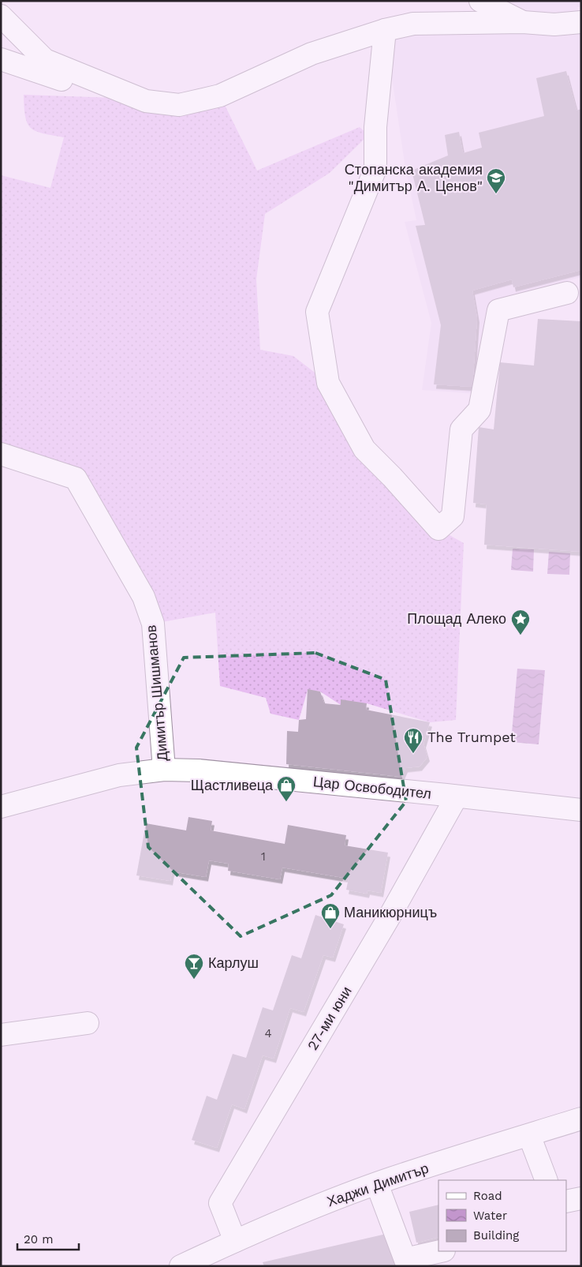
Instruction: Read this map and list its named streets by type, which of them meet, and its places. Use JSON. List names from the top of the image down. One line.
{"streets":{"street":["Димитър Шишманов","Цар Освободител","27-ми юни","Хаджи Димитър"]},"crossings":[["Димитър Шишманов","Цар Освободител"],["Цар Освободител","27-ми юни"],["27-ми юни","Хаджи Димитър"]],"places":{"school or university":["Стопанска академия \"Димитър А. Ценов\""],"place":["Площад Алеко"],"restaurant":["The Trumpet"],"shop":["Щастливеца","Маникюрницъ"],"bar":["Карлуш"]},"house_numbers":["1","4"],"legend":["Road","Water","Building"],"scale_bar":"20 m"}
